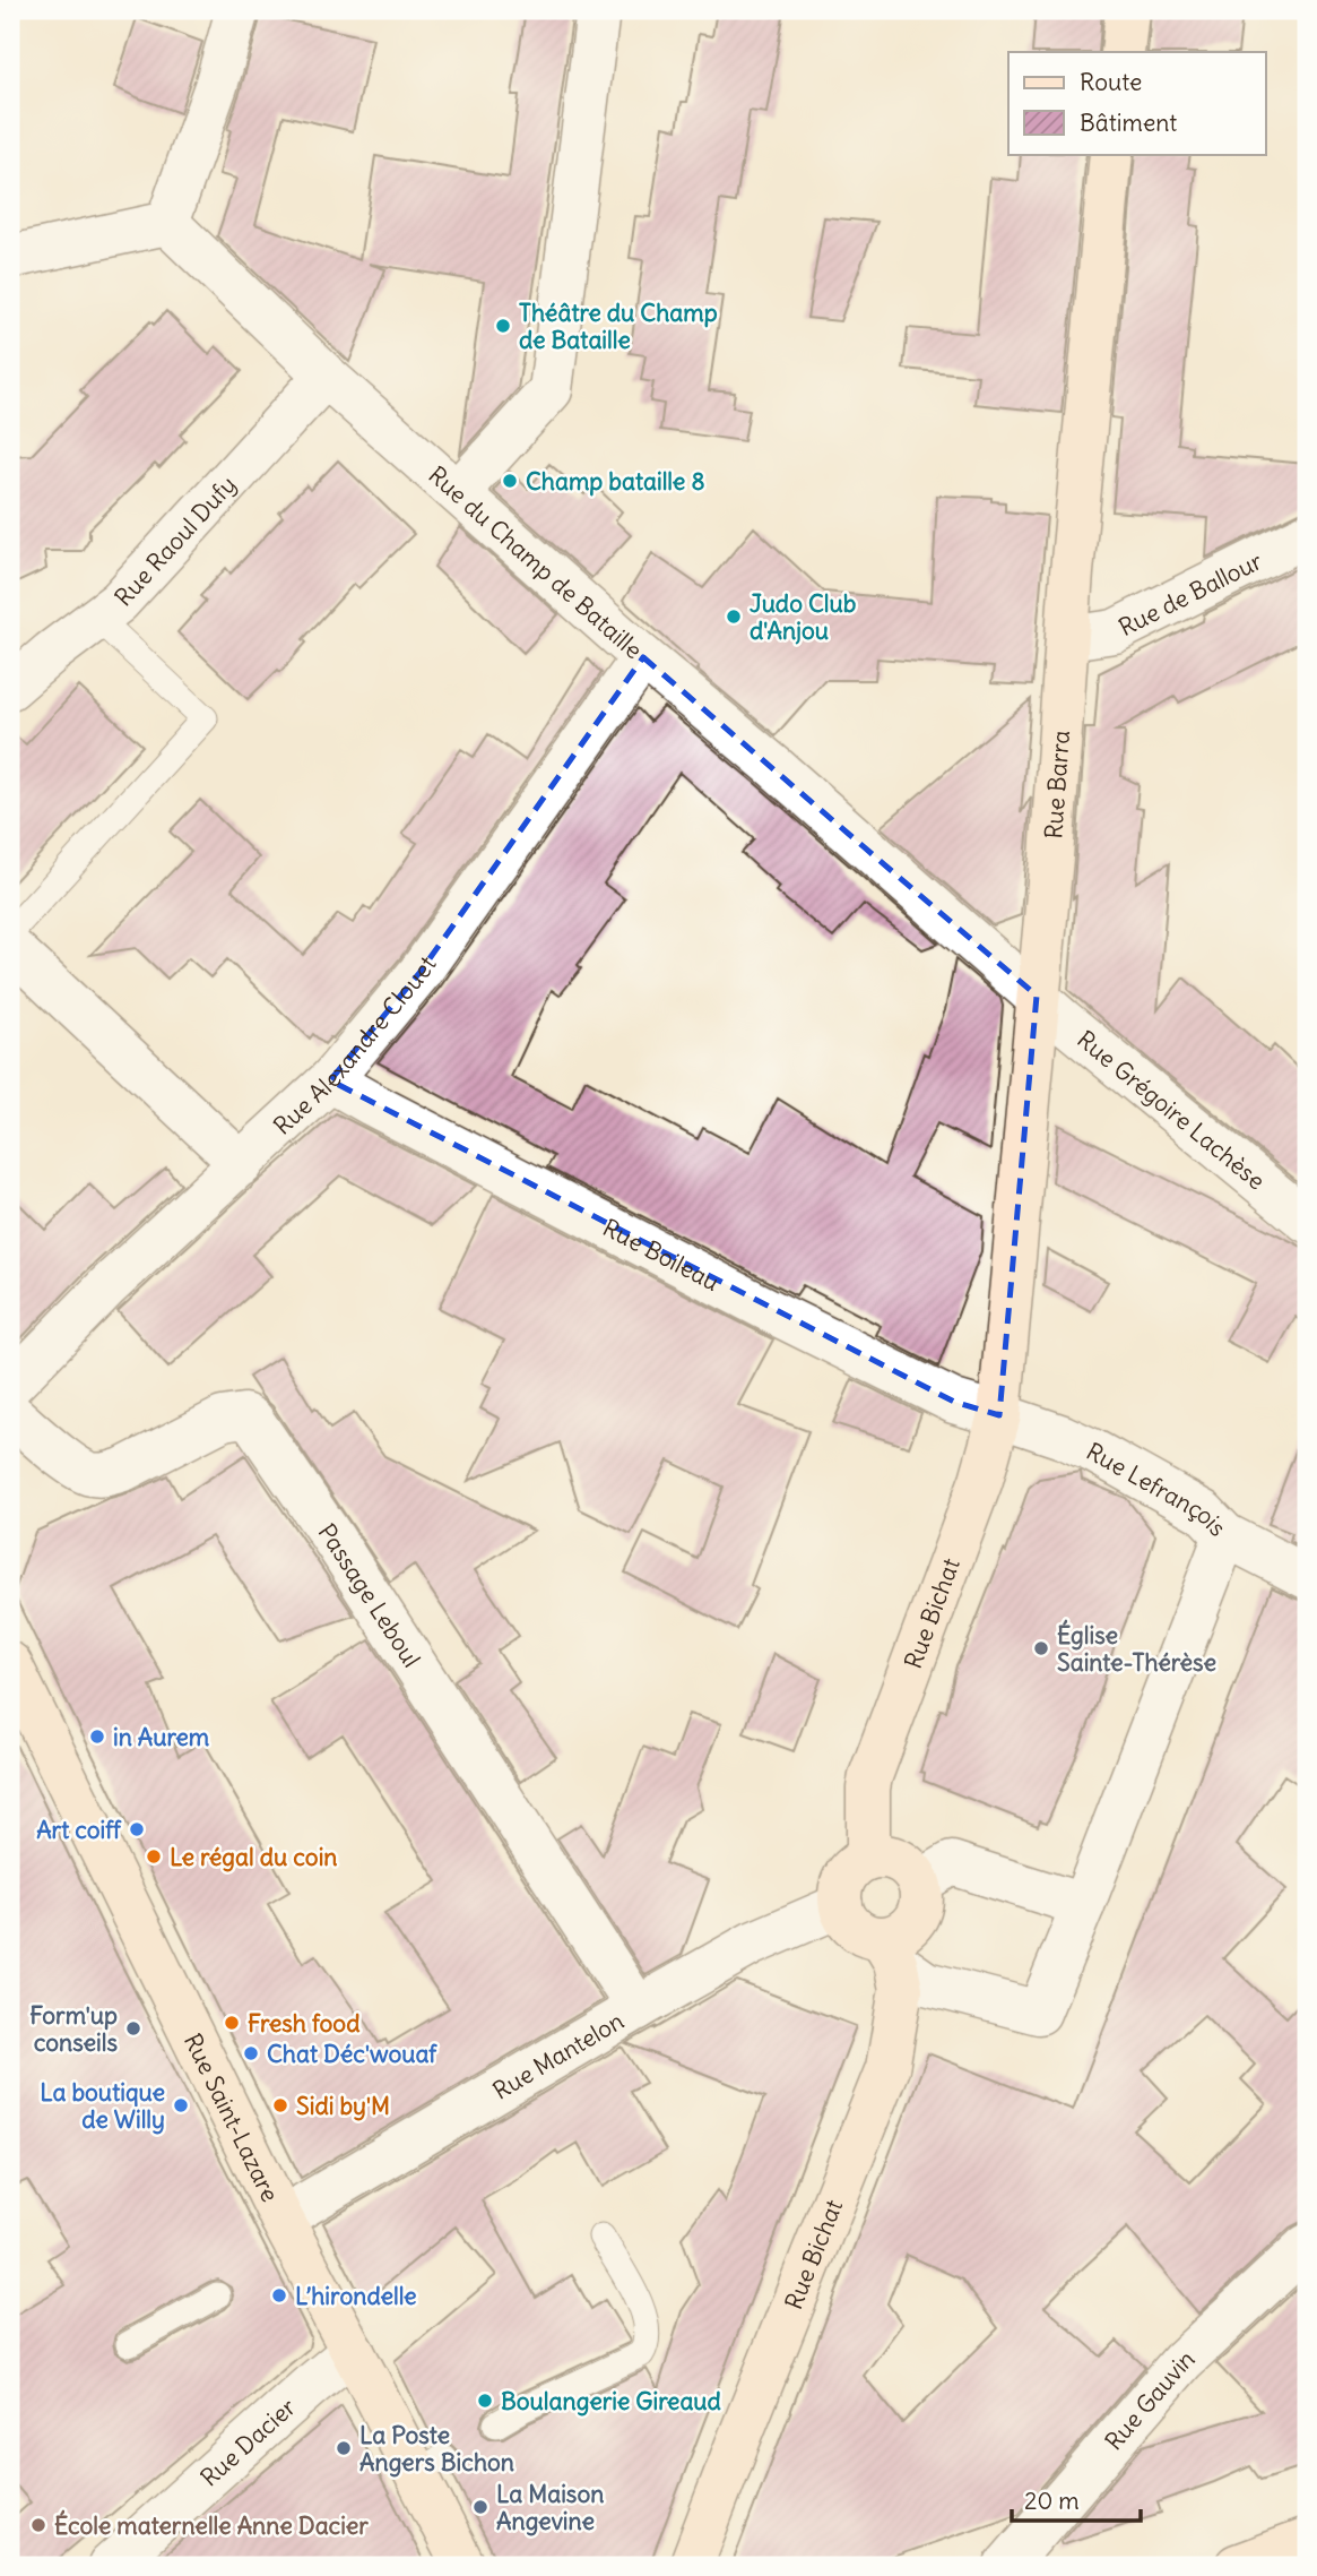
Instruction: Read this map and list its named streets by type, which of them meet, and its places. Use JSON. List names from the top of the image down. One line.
{"streets":{"main road":["Rue Barra","Rue Bichat","Rue Saint-Lazare"],"street":["Rue Raoul Dufy","Rue du Champ de Bataille","Rue de Ballour","Rue Alexandre Clouet","Rue Grégoire Lachèse","Rue Boileau","Rue Lefrançois","Passage Leboul","Rue Mantelon","Rue Gauvin","Rue Dacier"]},"crossings":[["Rue Raoul Dufy","Rue du Champ de Bataille"],["Rue du Champ de Bataille","Rue Barra"],["Rue du Champ de Bataille","Rue Alexandre Clouet"],["Rue du Champ de Bataille","Rue Grégoire Lachèse"],["Rue de Ballour","Rue Barra"],["Rue Barra","Rue Grégoire Lachèse"],["Rue Barra","Rue Boileau"],["Rue Barra","Rue Lefrançois"],["Rue Barra","Rue Bichat"],["Rue Alexandre Clouet","Rue Boileau"],["Rue Boileau","Rue Lefrançois"],["Rue Boileau","Rue Bichat"],["Rue Lefrançois","Rue Bichat"],["Passage Leboul","Rue Mantelon"],["Rue Bichat","Rue Mantelon"],["Rue Mantelon","Rue Saint-Lazare"],["Rue Saint-Lazare","Rue Dacier"]],"places":["Théâtre du Champ de Bataille","Champ bataille 8","Judo Club d'Anjou","Église Sainte-Thérèse","in Aurem","Art coiff","Le régal du coin","Fresh food","Form'up conseils","Chat Déc'wouaf","La boutique de Willy","Sidi by'M","L’hirondelle","Boulangerie Gireaud","La Poste Angers Bichon","La Maison Angevine","École maternelle Anne Dacier"],"legend":["Route","Bâtiment"],"scale_bar":"20 m"}
